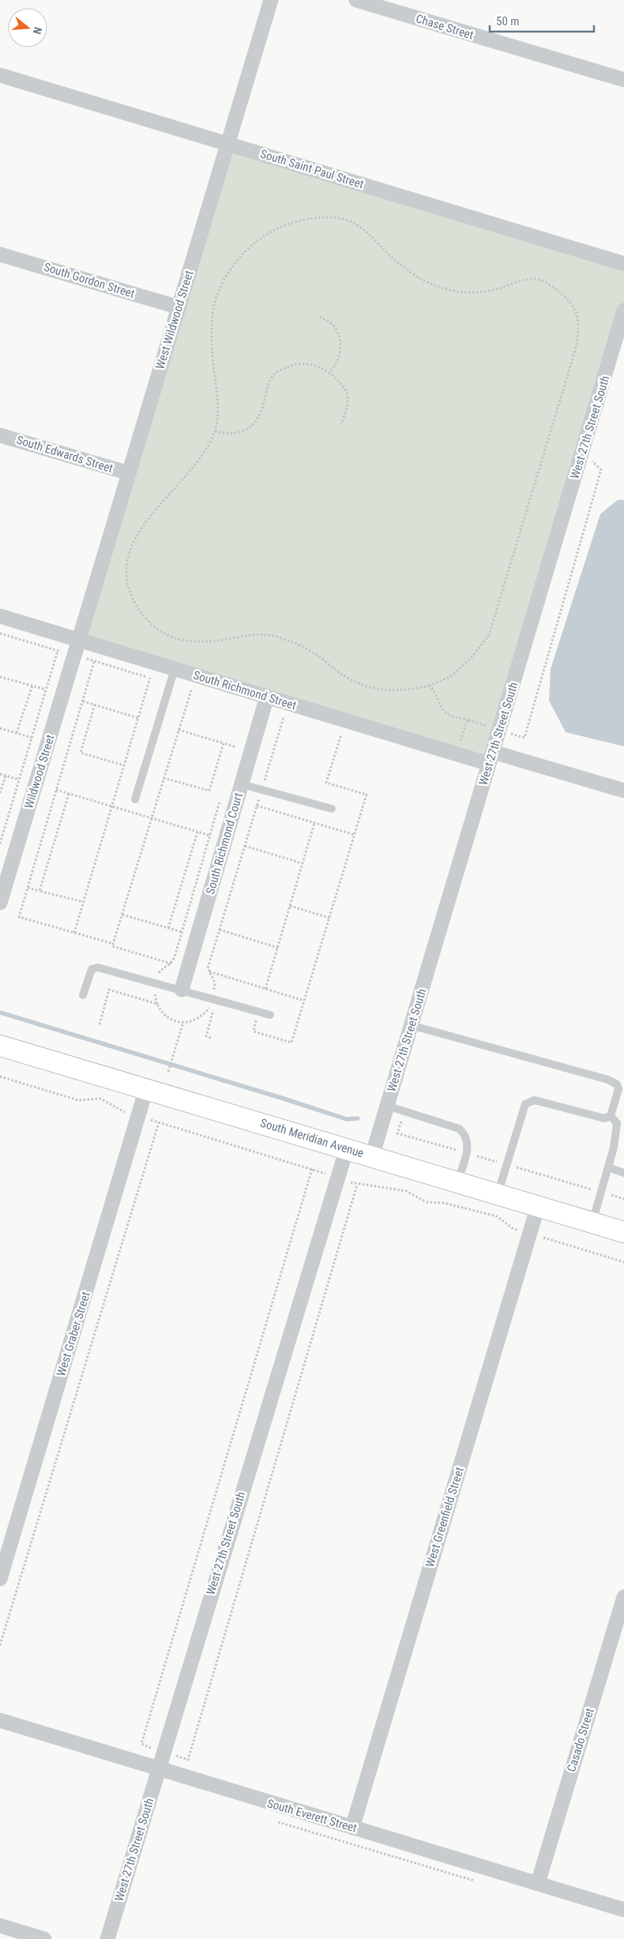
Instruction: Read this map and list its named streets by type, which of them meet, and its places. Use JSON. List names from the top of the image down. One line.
{"streets":{"main road":["South Meridian Avenue"],"street":["Chase Street","South Saint Paul Street","South Gordon Street","West Wildwood Street","West 27th Street South","South Edwards Street","South Richmond Street","Wildwood Street","South Richmond Court","West Graber Street","West Greenfield Street","Casado Street","South Everett Street"]},"crossings":[["South Saint Paul Street","West Wildwood Street"],["South Gordon Street","West Wildwood Street"],["West Wildwood Street","South Edwards Street"],["West Wildwood Street","South Richmond Street"],["West Wildwood Street","Wildwood Street"],["West 27th Street South","South Richmond Street"],["West 27th Street South","South Meridian Avenue"],["West 27th Street South","South Everett Street"],["South Richmond Street","Wildwood Street"],["South Richmond Street","South Richmond Court"],["South Meridian Avenue","West Graber Street"],["South Meridian Avenue","West Greenfield Street"],["West Greenfield Street","South Everett Street"],["Casado Street","South Everett Street"]],"scale_bar":"50 m","north":"right"}
